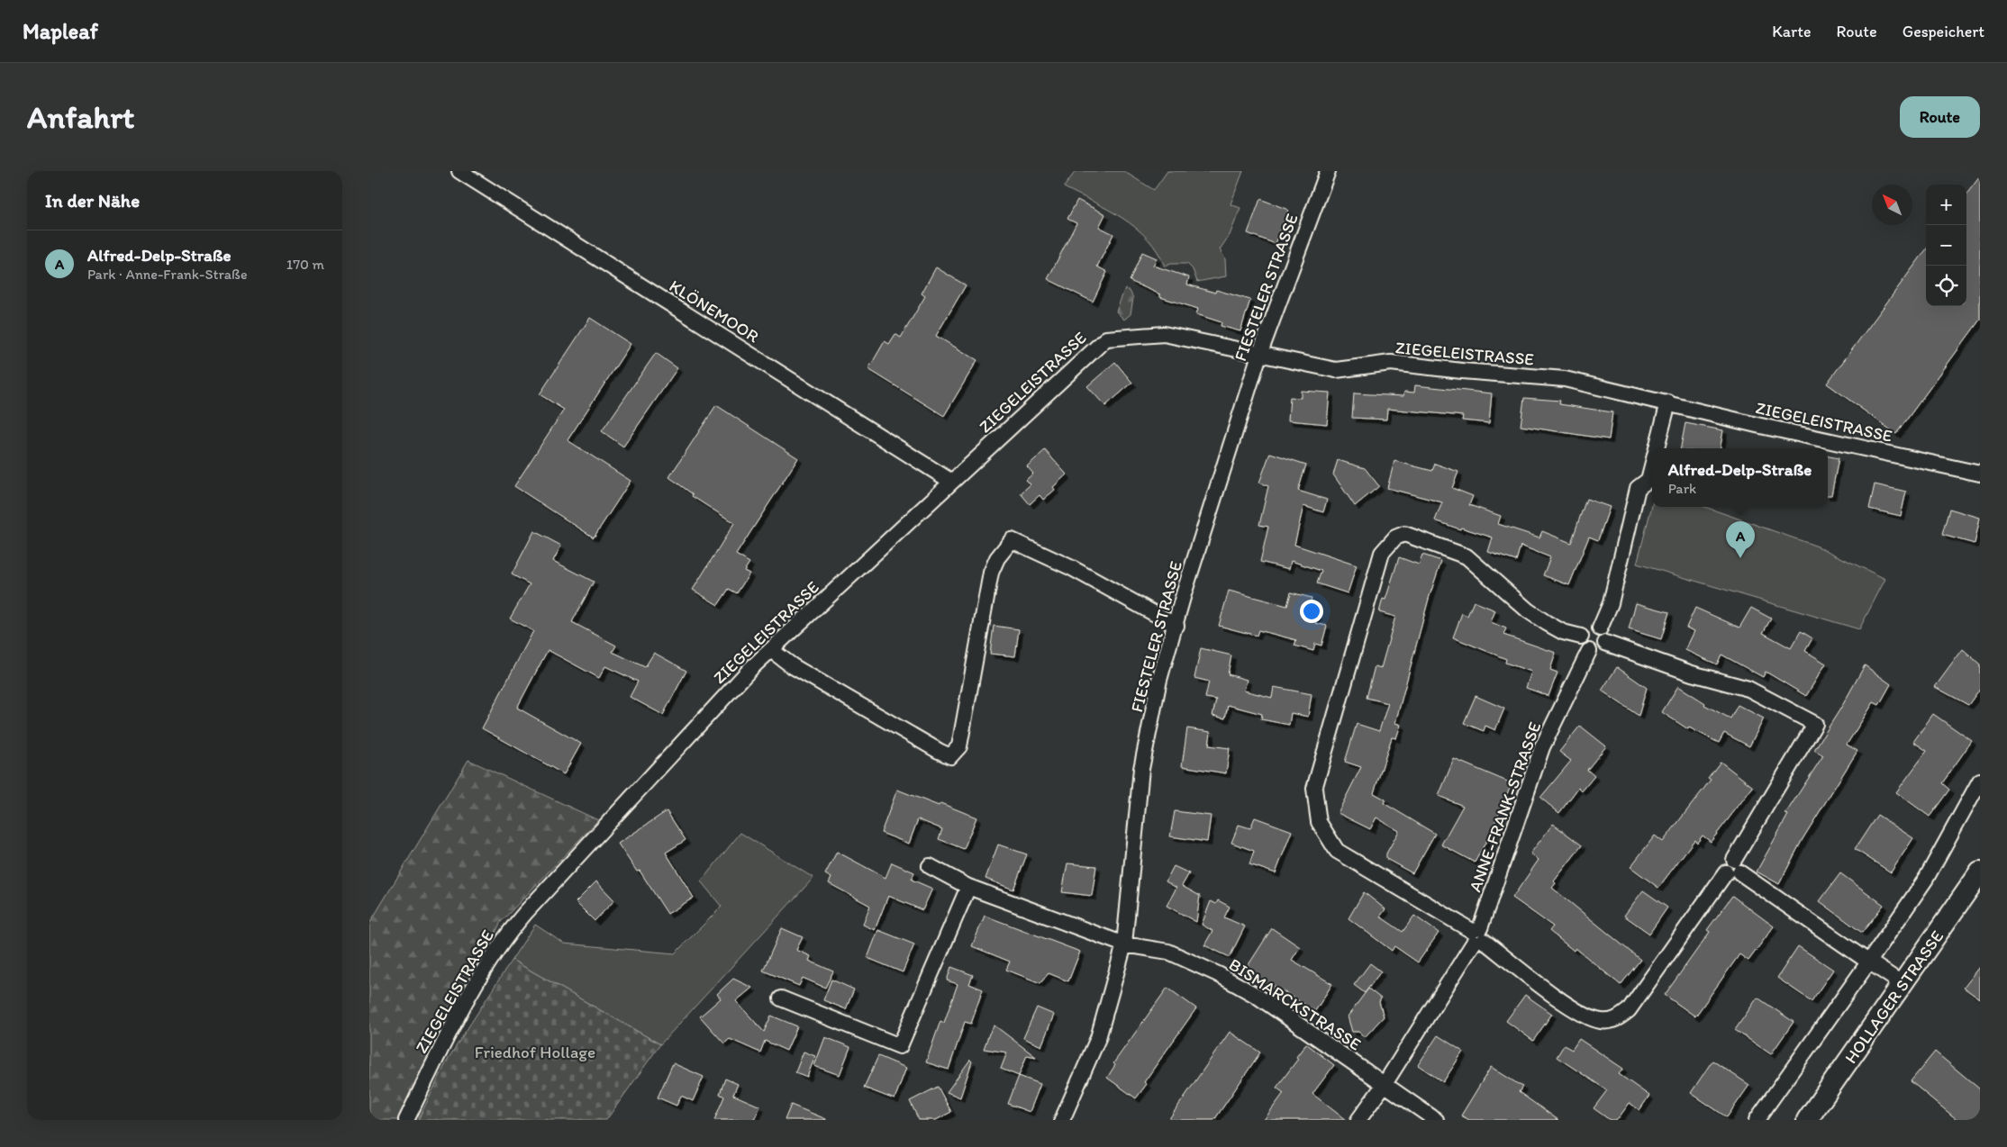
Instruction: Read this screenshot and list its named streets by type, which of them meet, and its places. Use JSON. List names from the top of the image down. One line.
{"streets":{"main road":["HOLLAGER STRASSE"],"street":["FIESTELER STRASSE","KLÖNEMOOR","ZIEGELEISTRASSE","ANNE-FRANK-STRASSE","BISMARCKSTRASSE"]},"crossings":[["FIESTELER STRASSE","ZIEGELEISTRASSE"],["FIESTELER STRASSE","BISMARCKSTRASSE"],["KLÖNEMOOR","ZIEGELEISTRASSE"],["ANNE-FRANK-STRASSE","BISMARCKSTRASSE"]],"parks":["Friedhof Hollage"],"north":"top left","page":{"header":"Mapleaf","nav":["Karte","Route","Gespeichert"],"buttons":"Route","title":"Anfahrt","heading":"In der Nähe","map_buttons":["+","−"],"list":[{"mark":"A","name":"Alfred-Delp-Straße","note":"Park · Anne-Frank-Straße","value":"170 m"}],"popup":["Alfred-Delp-Straße","Park"],"pins":"A"}}
